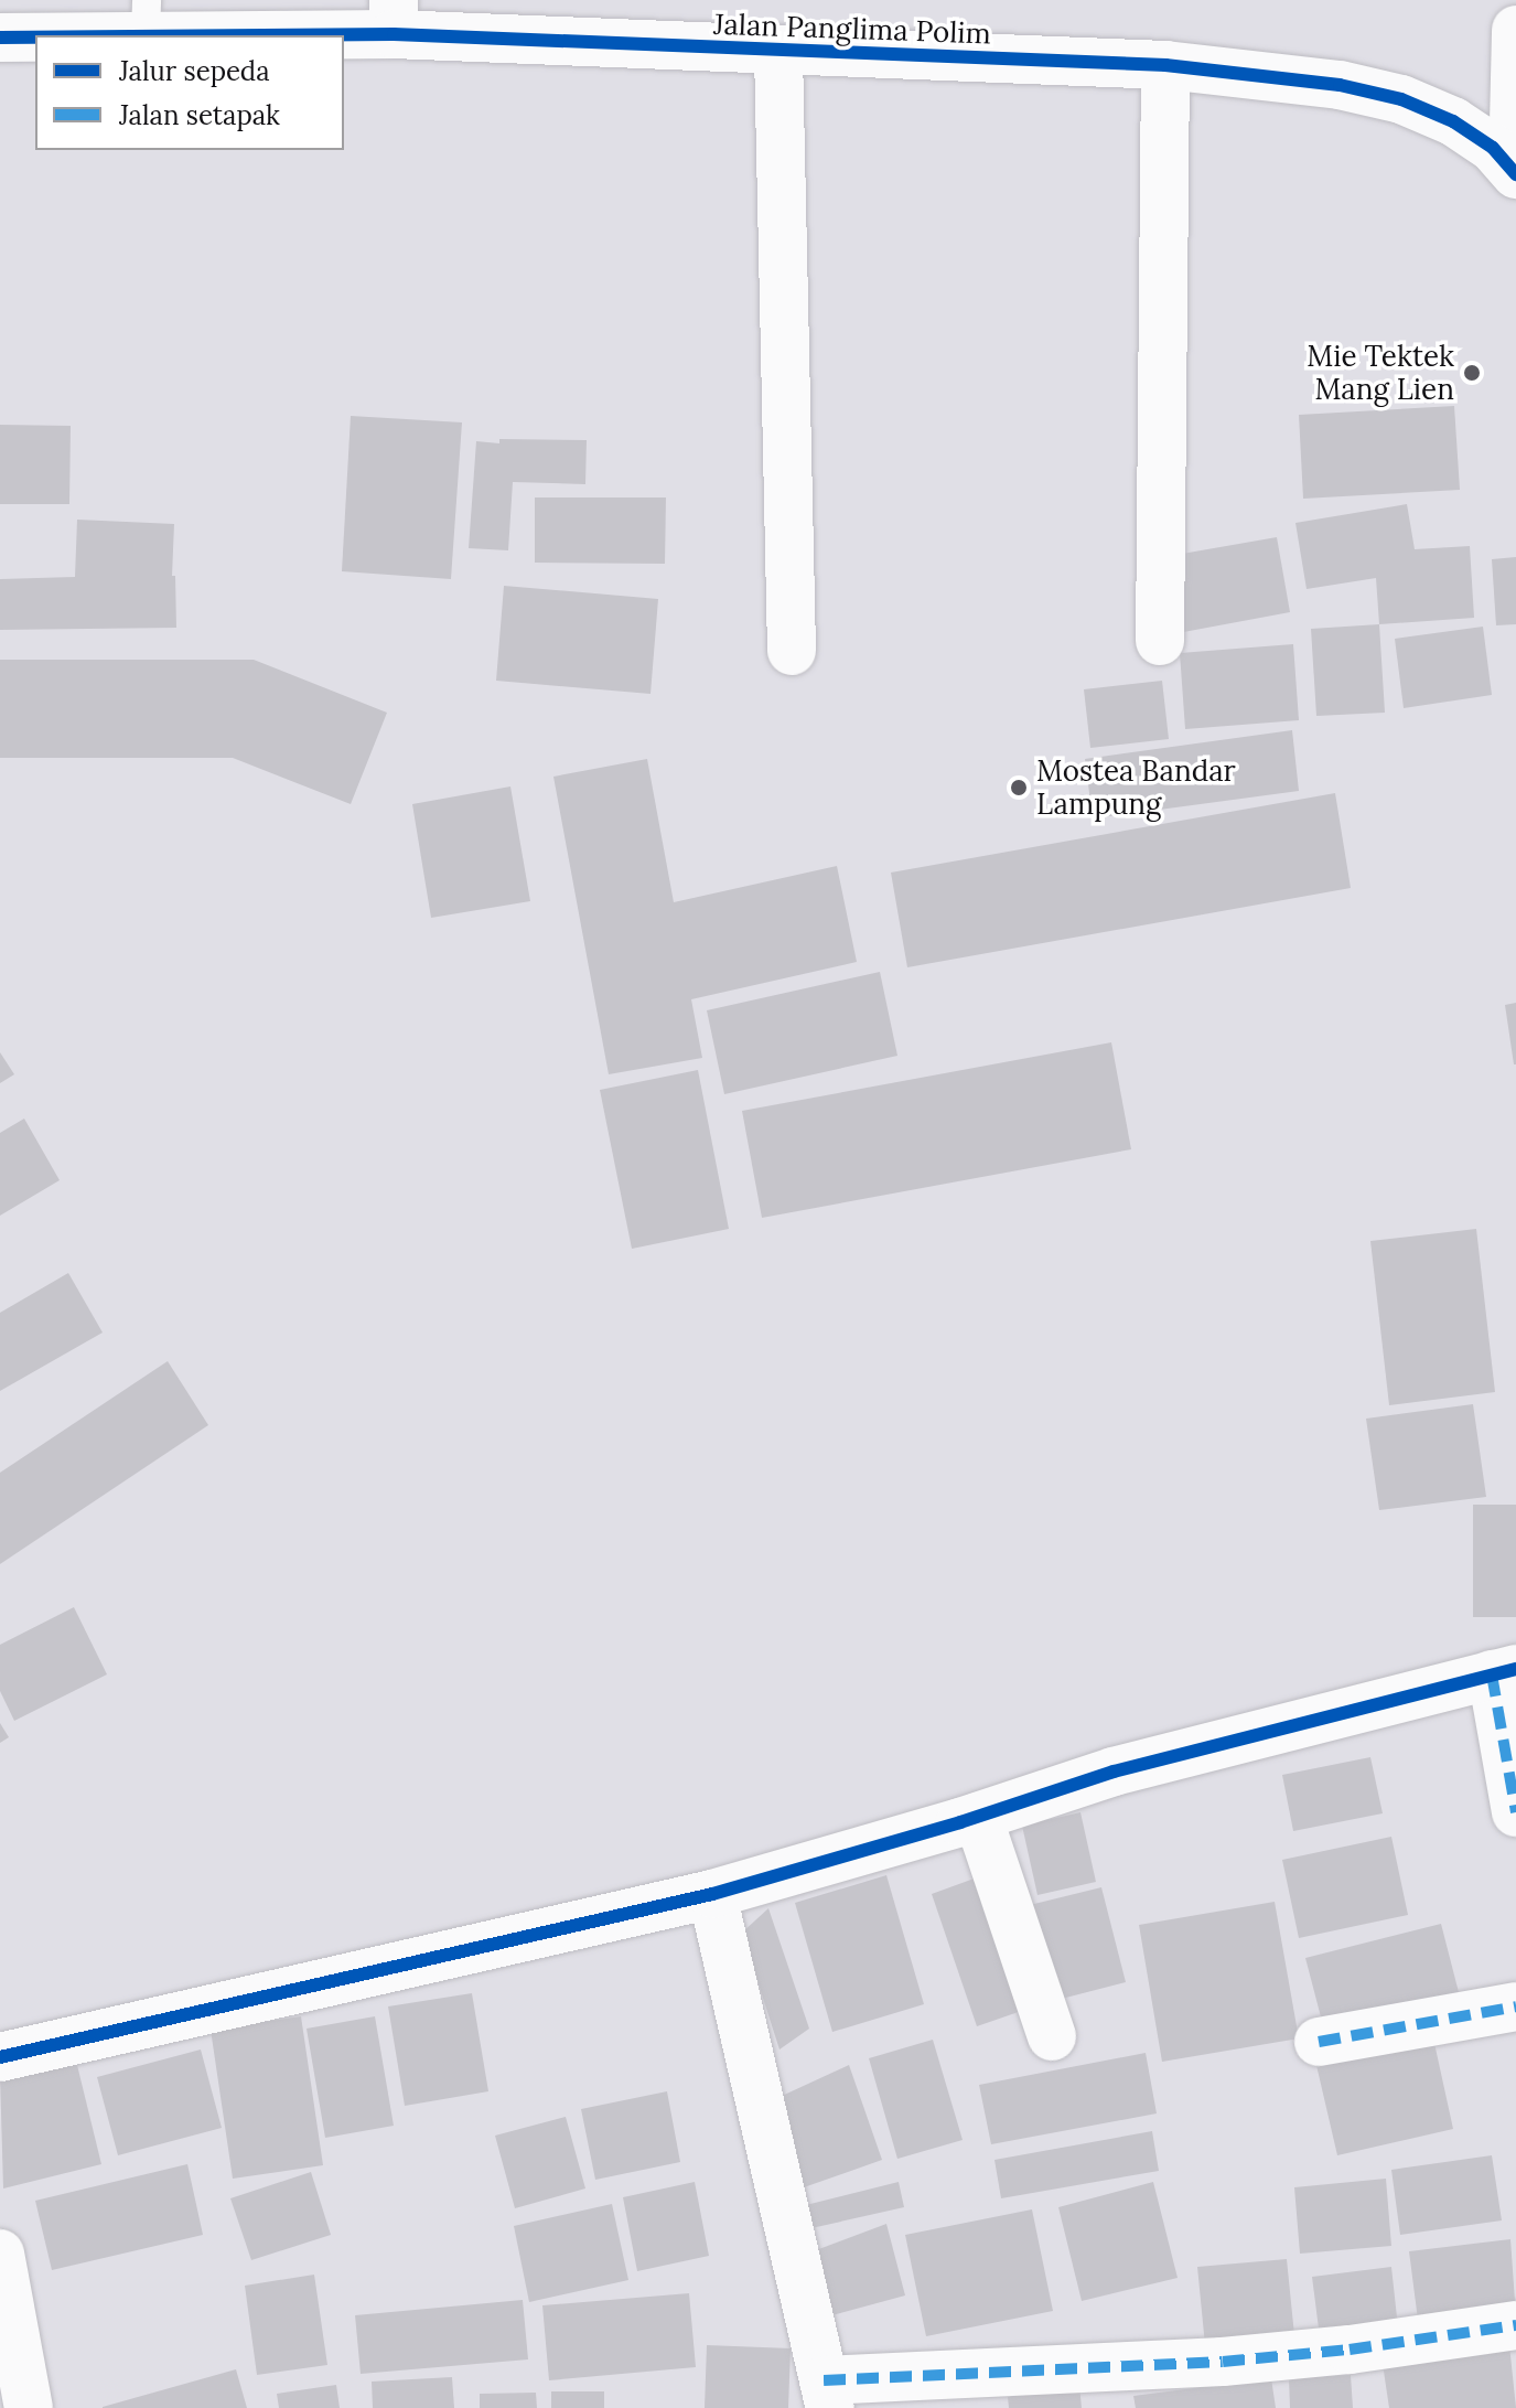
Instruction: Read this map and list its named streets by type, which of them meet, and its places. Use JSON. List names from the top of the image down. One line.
{"streets":{"street":["Jalan Panglima Polim"]},"places":["Mie Tektek Mang Lien","Mostea Bandar Lampung"],"legend":["Jalur sepeda","Jalan setapak"]}
